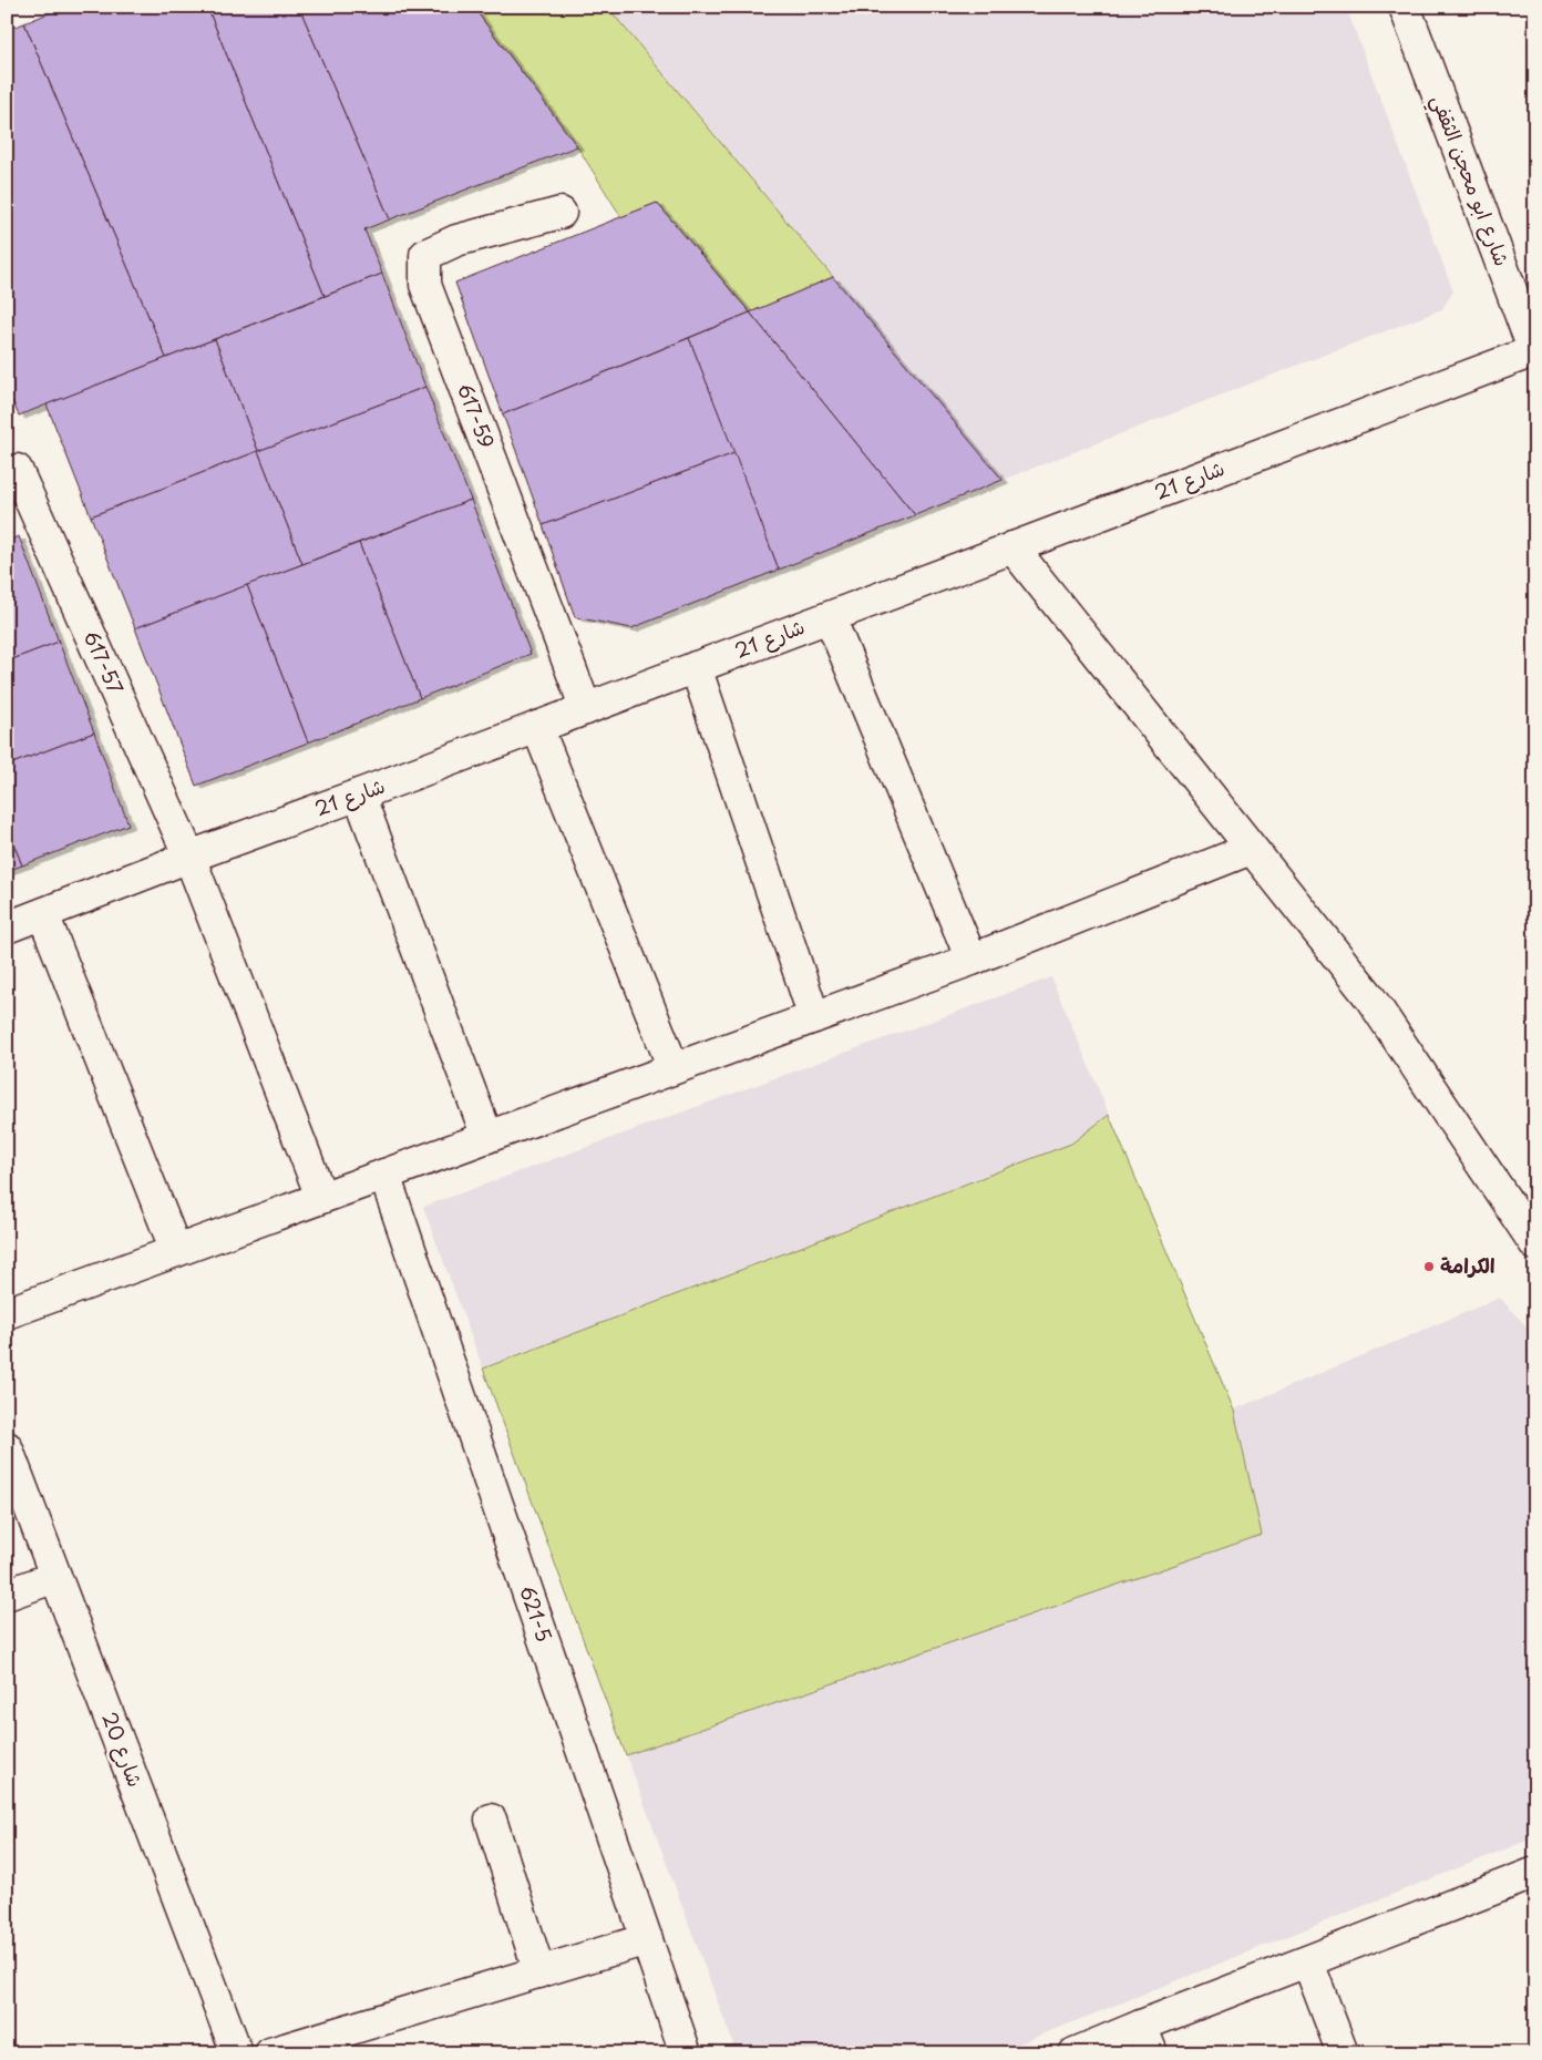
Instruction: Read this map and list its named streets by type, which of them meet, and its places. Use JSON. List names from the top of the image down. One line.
{"streets":{"street":["شارع ابو محجن الثقفي","617-59","شارع 21","617-57","621-5","شارع 20"]},"crossings":[["شارع ابو محجن الثقفي","شارع 21"],["617-59","شارع 21"],["شارع 21","617-57"]],"places":["الكرامة"]}
